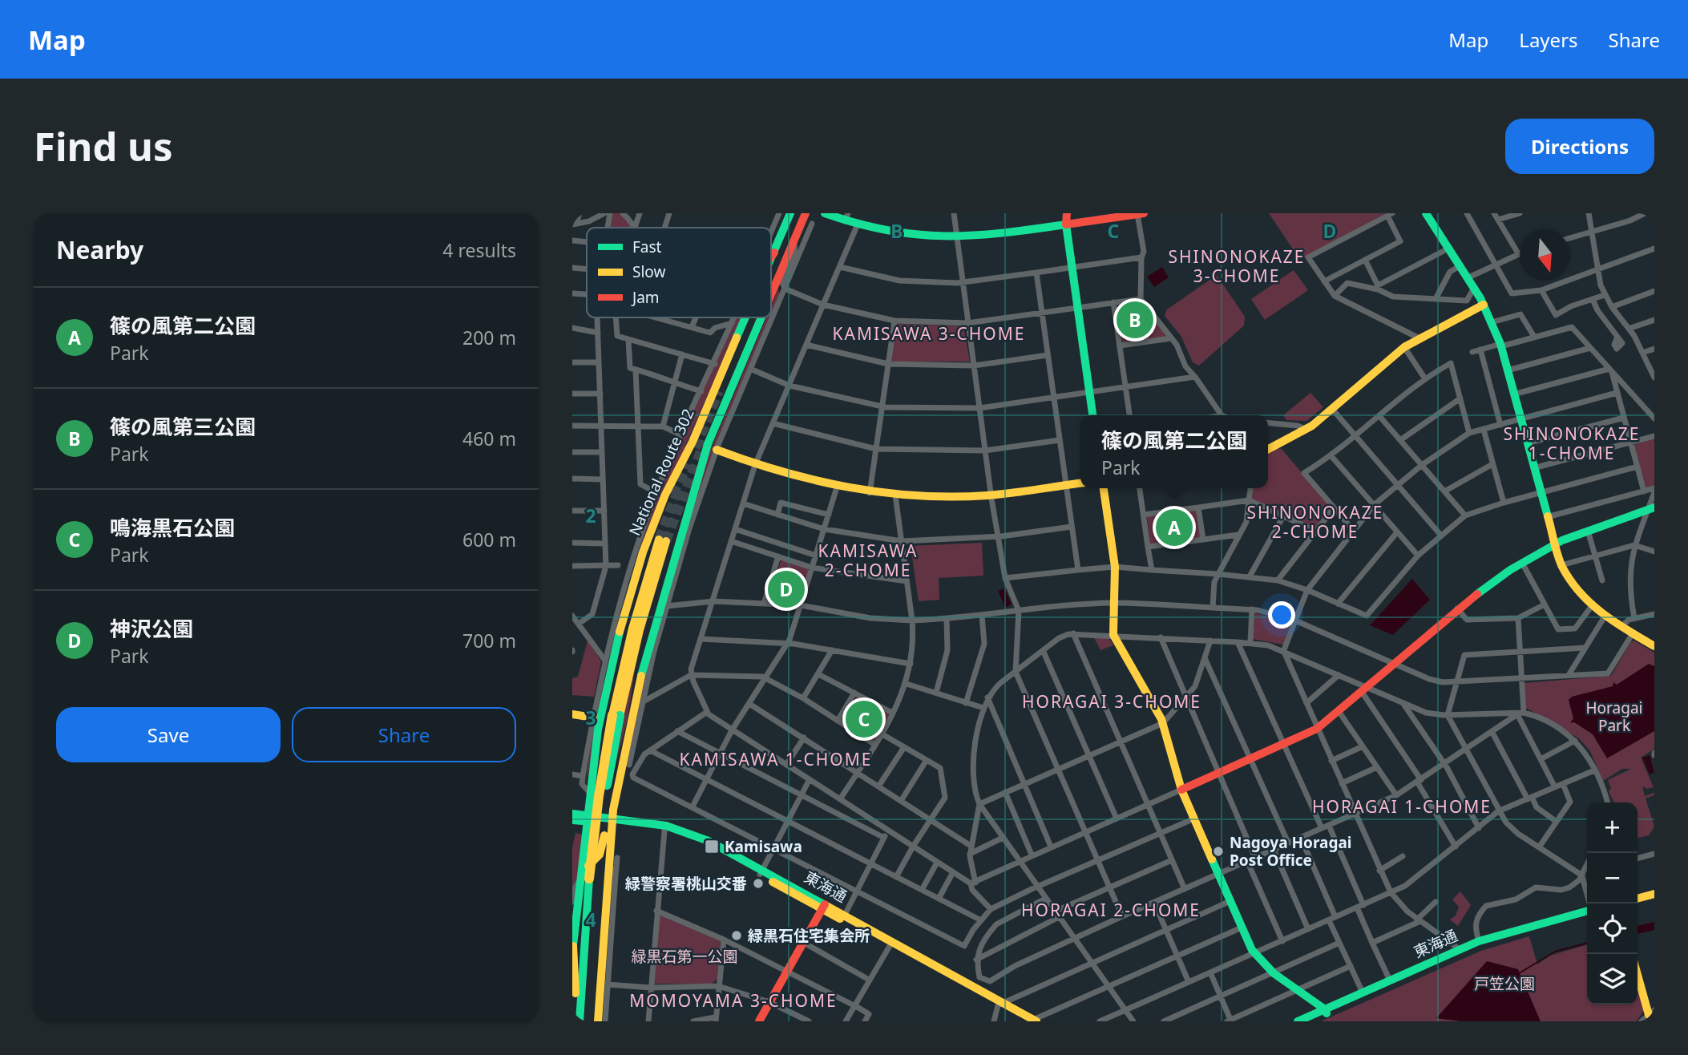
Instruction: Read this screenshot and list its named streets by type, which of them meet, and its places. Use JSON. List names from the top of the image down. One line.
{"streets":{"main road":["National Route 302","東海通"]},"crossings":[["National Route 302","東海通"]],"districts":["SHINONOKAZE 3-CHOME","KAMISAWA 3-CHOME","SHINONOKAZE 1-CHOME","SHINONOKAZE 2-CHOME","KAMISAWA 2-CHOME","HORAGAI 3-CHOME","KAMISAWA 1-CHOME","HORAGAI 1-CHOME","HORAGAI 2-CHOME","MOMOYAMA 3-CHOME"],"parks":["Horagai Park","緑黒石第一公園","戸笠公園"],"places":{"transit":["Kamisawa"],"other":["Nagoya Horagai Post Office","緑警察署桃山交番","緑黒石住宅集会所"]},"legend":["Fast","Slow","Jam"],"north":"bottom","page":{"header":"Map","nav":["Map","Layers","Share"],"buttons":["Directions",["Save","Share"]],"title":"Find us","heading":["Nearby","4 results"],"list":[{"mark":"A","name":"篠の風第二公園","note":"Park","value":"200 m"},{"mark":"B","name":"篠の風第三公園","note":"Park","value":"460 m"},{"mark":"C","name":"鳴海黒石公園","note":"Park","value":"600 m"},{"mark":"D","name":"神沢公園","note":"Park","value":"700 m"}],"pins":["B","A","D","C"],"popup":["篠の風第二公園","Park"],"map_buttons":["+","−"]},"grid":{"columns":["B","C","D"],"rows":["2","3","4"]}}
